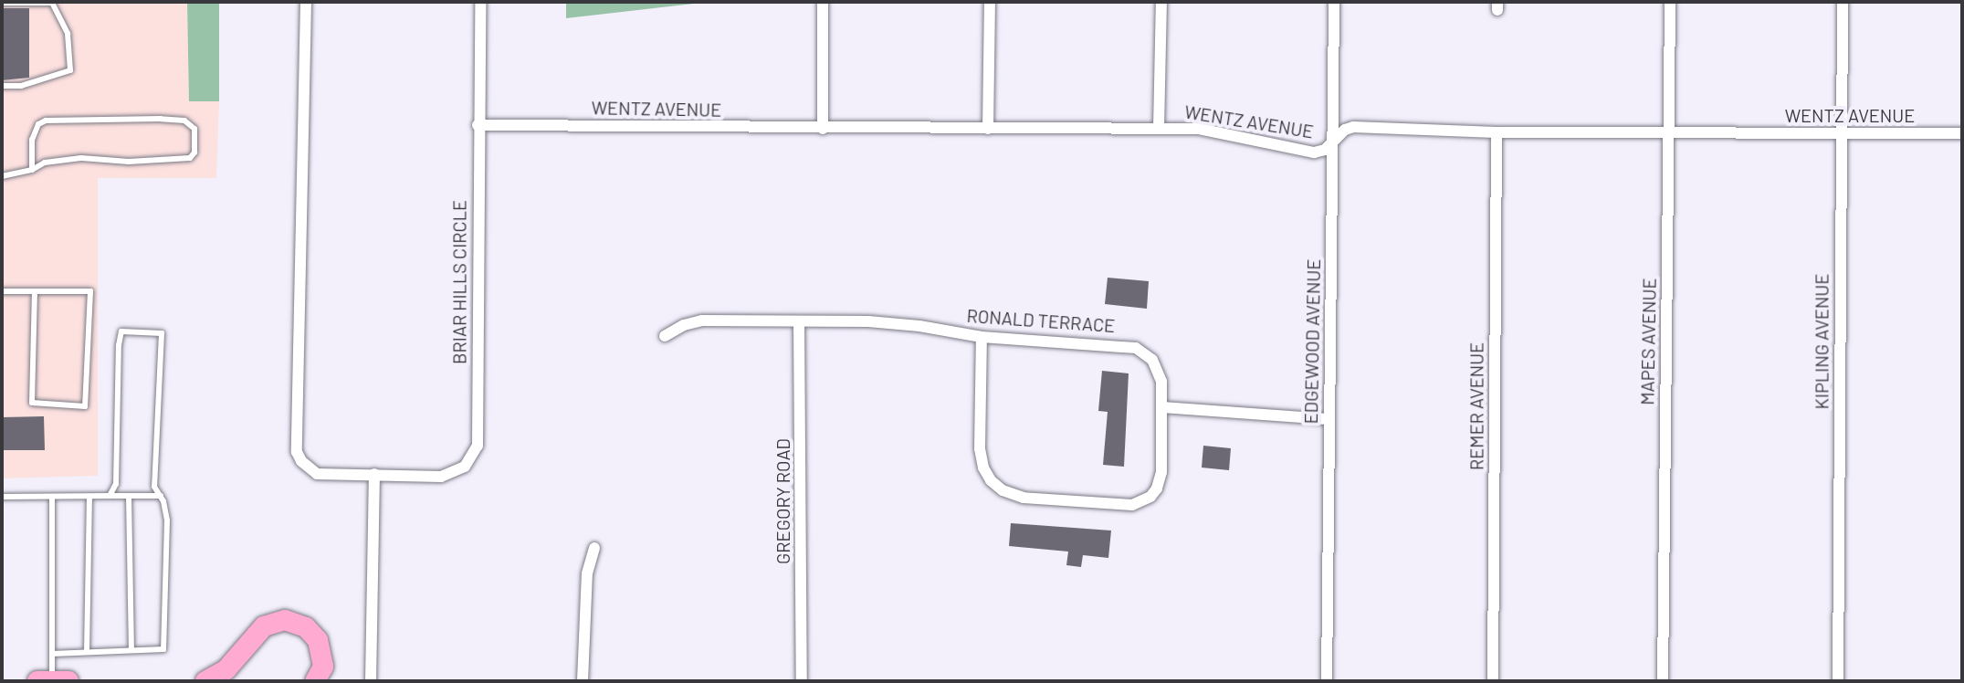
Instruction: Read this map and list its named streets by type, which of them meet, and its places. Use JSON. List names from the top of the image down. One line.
{"streets":{"street":["WENTZ AVENUE","BRIAR HILLS CIRCLE","RONALD TERRACE","EDGEWOOD AVENUE","MAPES AVENUE","KIPLING AVENUE","REMER AVENUE","GREGORY ROAD"]},"crossings":[["WENTZ AVENUE","BRIAR HILLS CIRCLE"],["WENTZ AVENUE","EDGEWOOD AVENUE"],["WENTZ AVENUE","MAPES AVENUE"],["WENTZ AVENUE","KIPLING AVENUE"],["WENTZ AVENUE","REMER AVENUE"],["RONALD TERRACE","GREGORY ROAD"]]}
